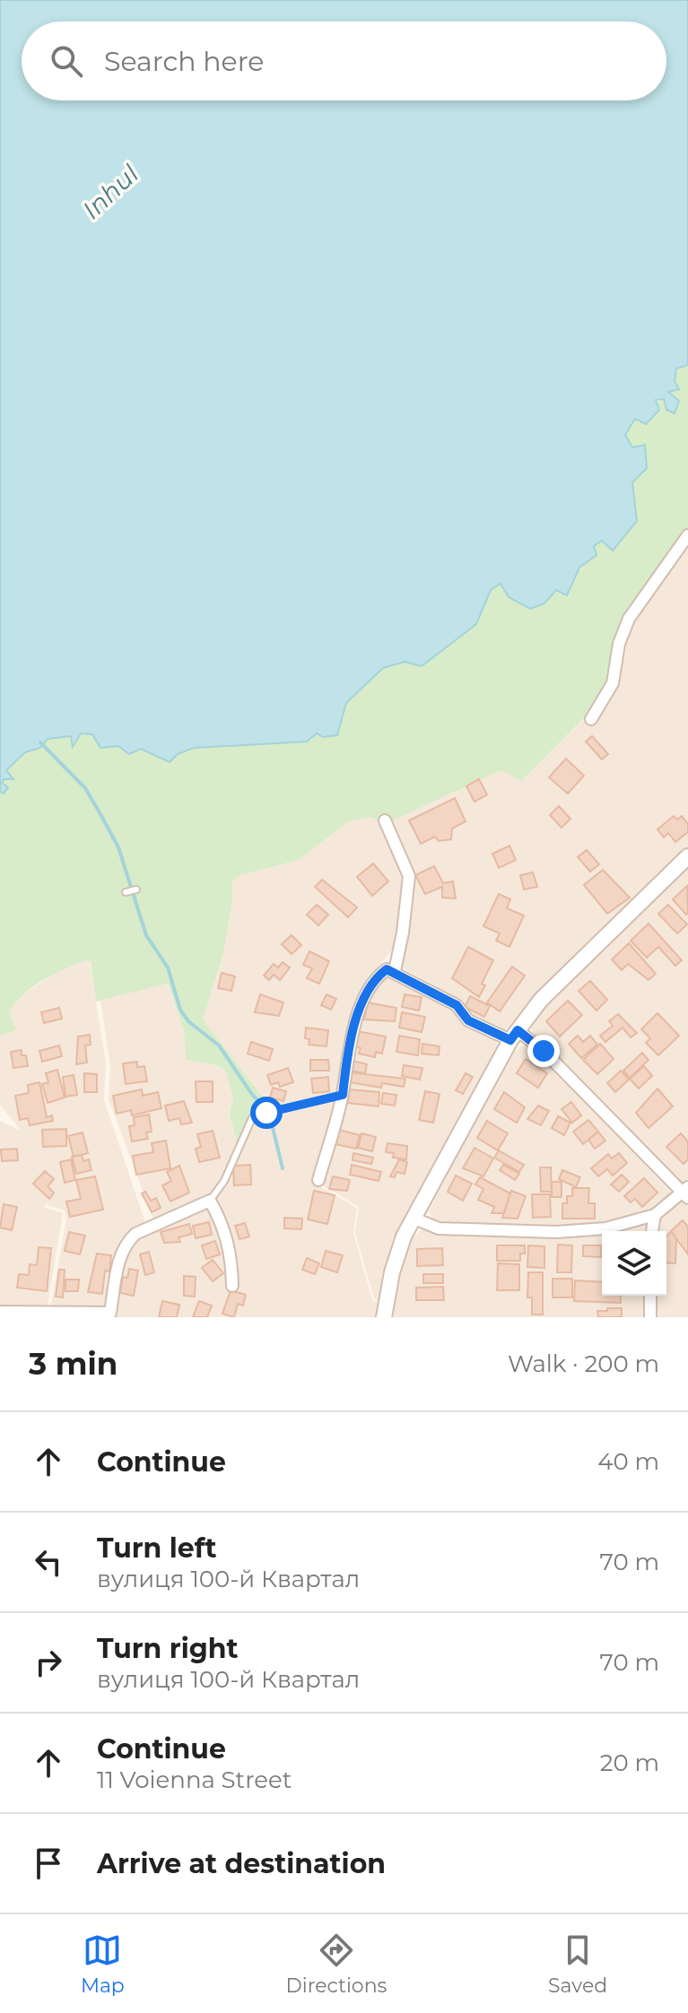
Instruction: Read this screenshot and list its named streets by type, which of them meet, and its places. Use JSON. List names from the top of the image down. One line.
{"water":["Inhul"],"page":{"search":"Search here","heading":["3 min","Walk · 200 m"],"list":[["Continue","40 m"],["Turn left","вулиця 100-й Квартал","70 m"],["Turn right","вулиця 100-й Квартал","70 m"],["Continue","11 Voienna Street","20 m"],"Arrive at destination"],"nav":["Map","Directions","Saved"]}}
